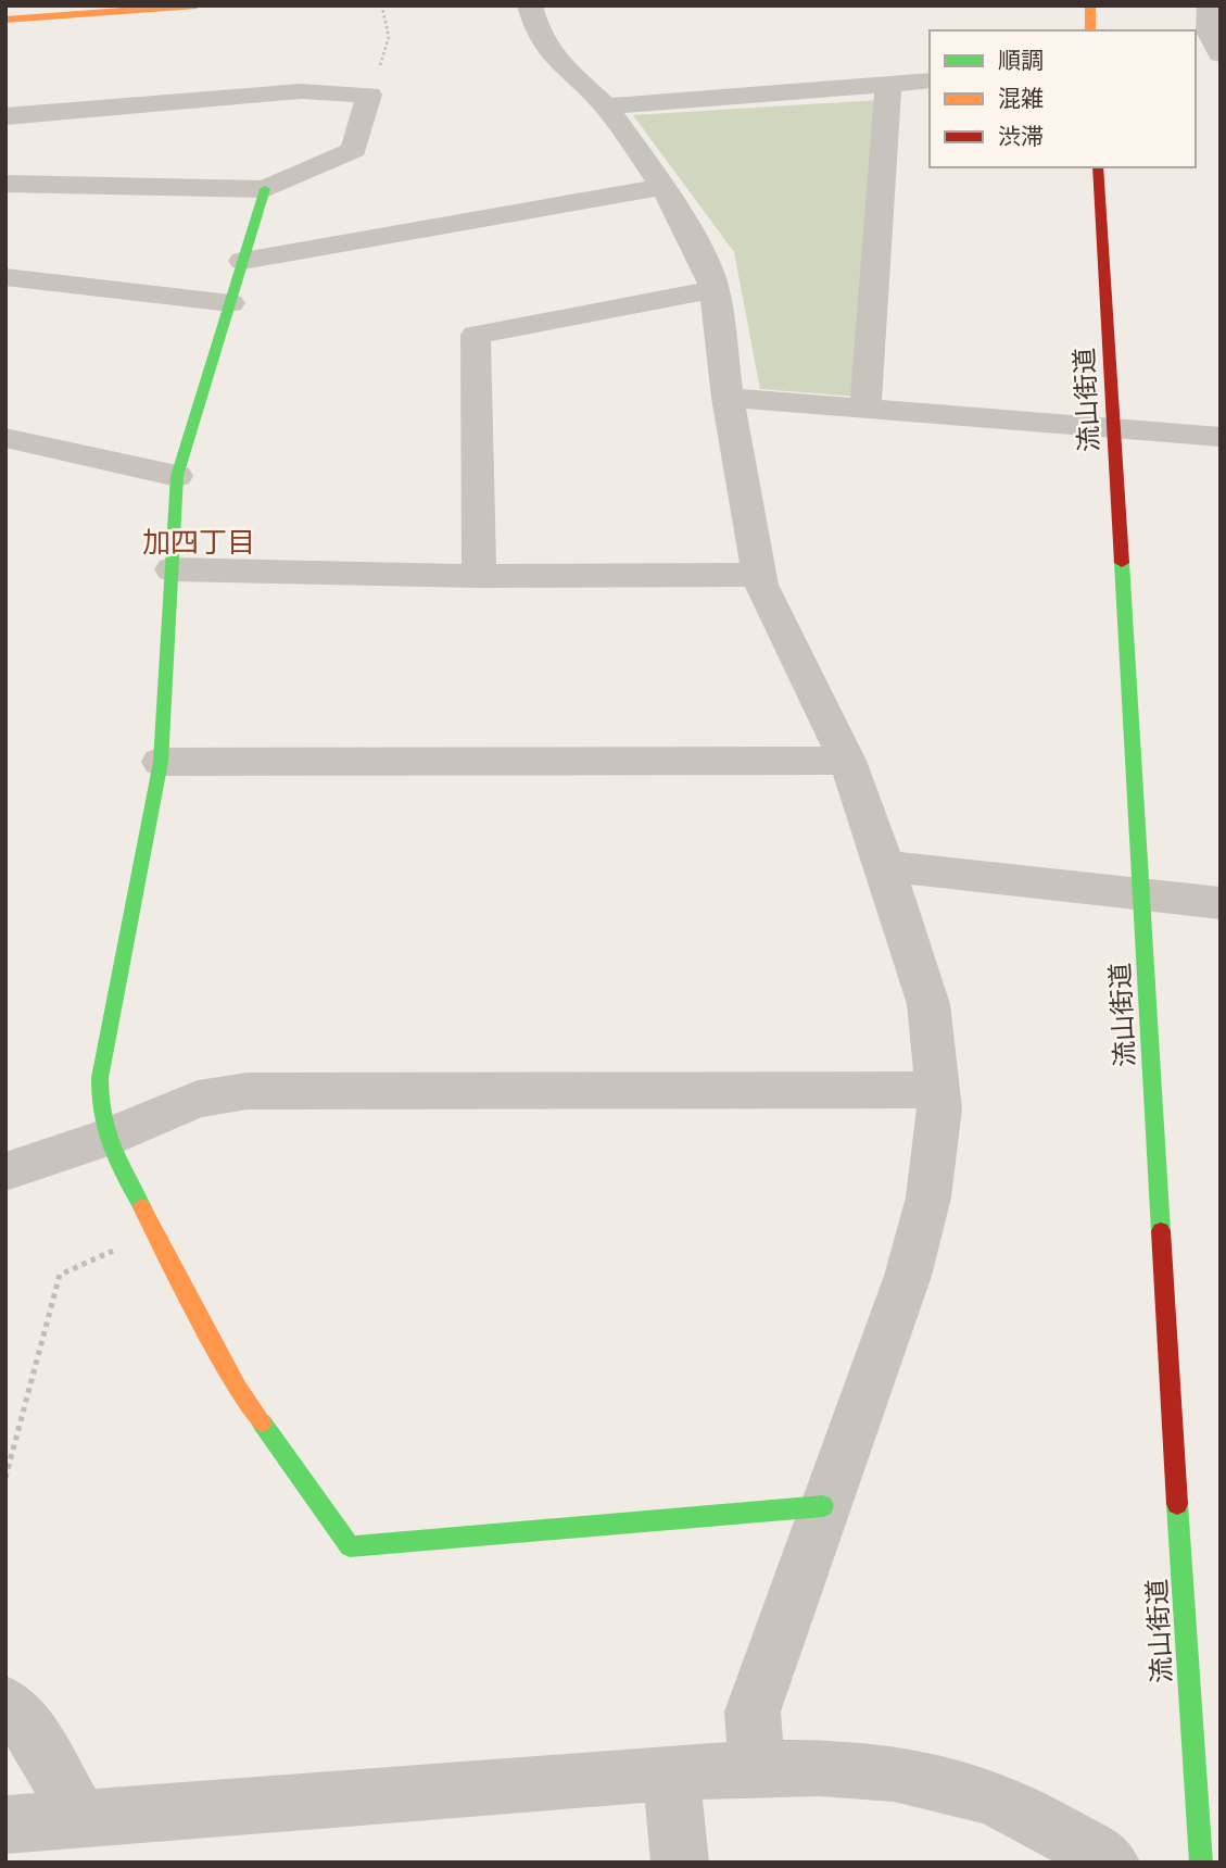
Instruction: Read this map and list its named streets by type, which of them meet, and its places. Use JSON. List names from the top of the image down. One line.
{"streets":{"street":["流山街道"]},"districts":["加四丁目"],"legend":["順調","混雑","渋滞"]}
